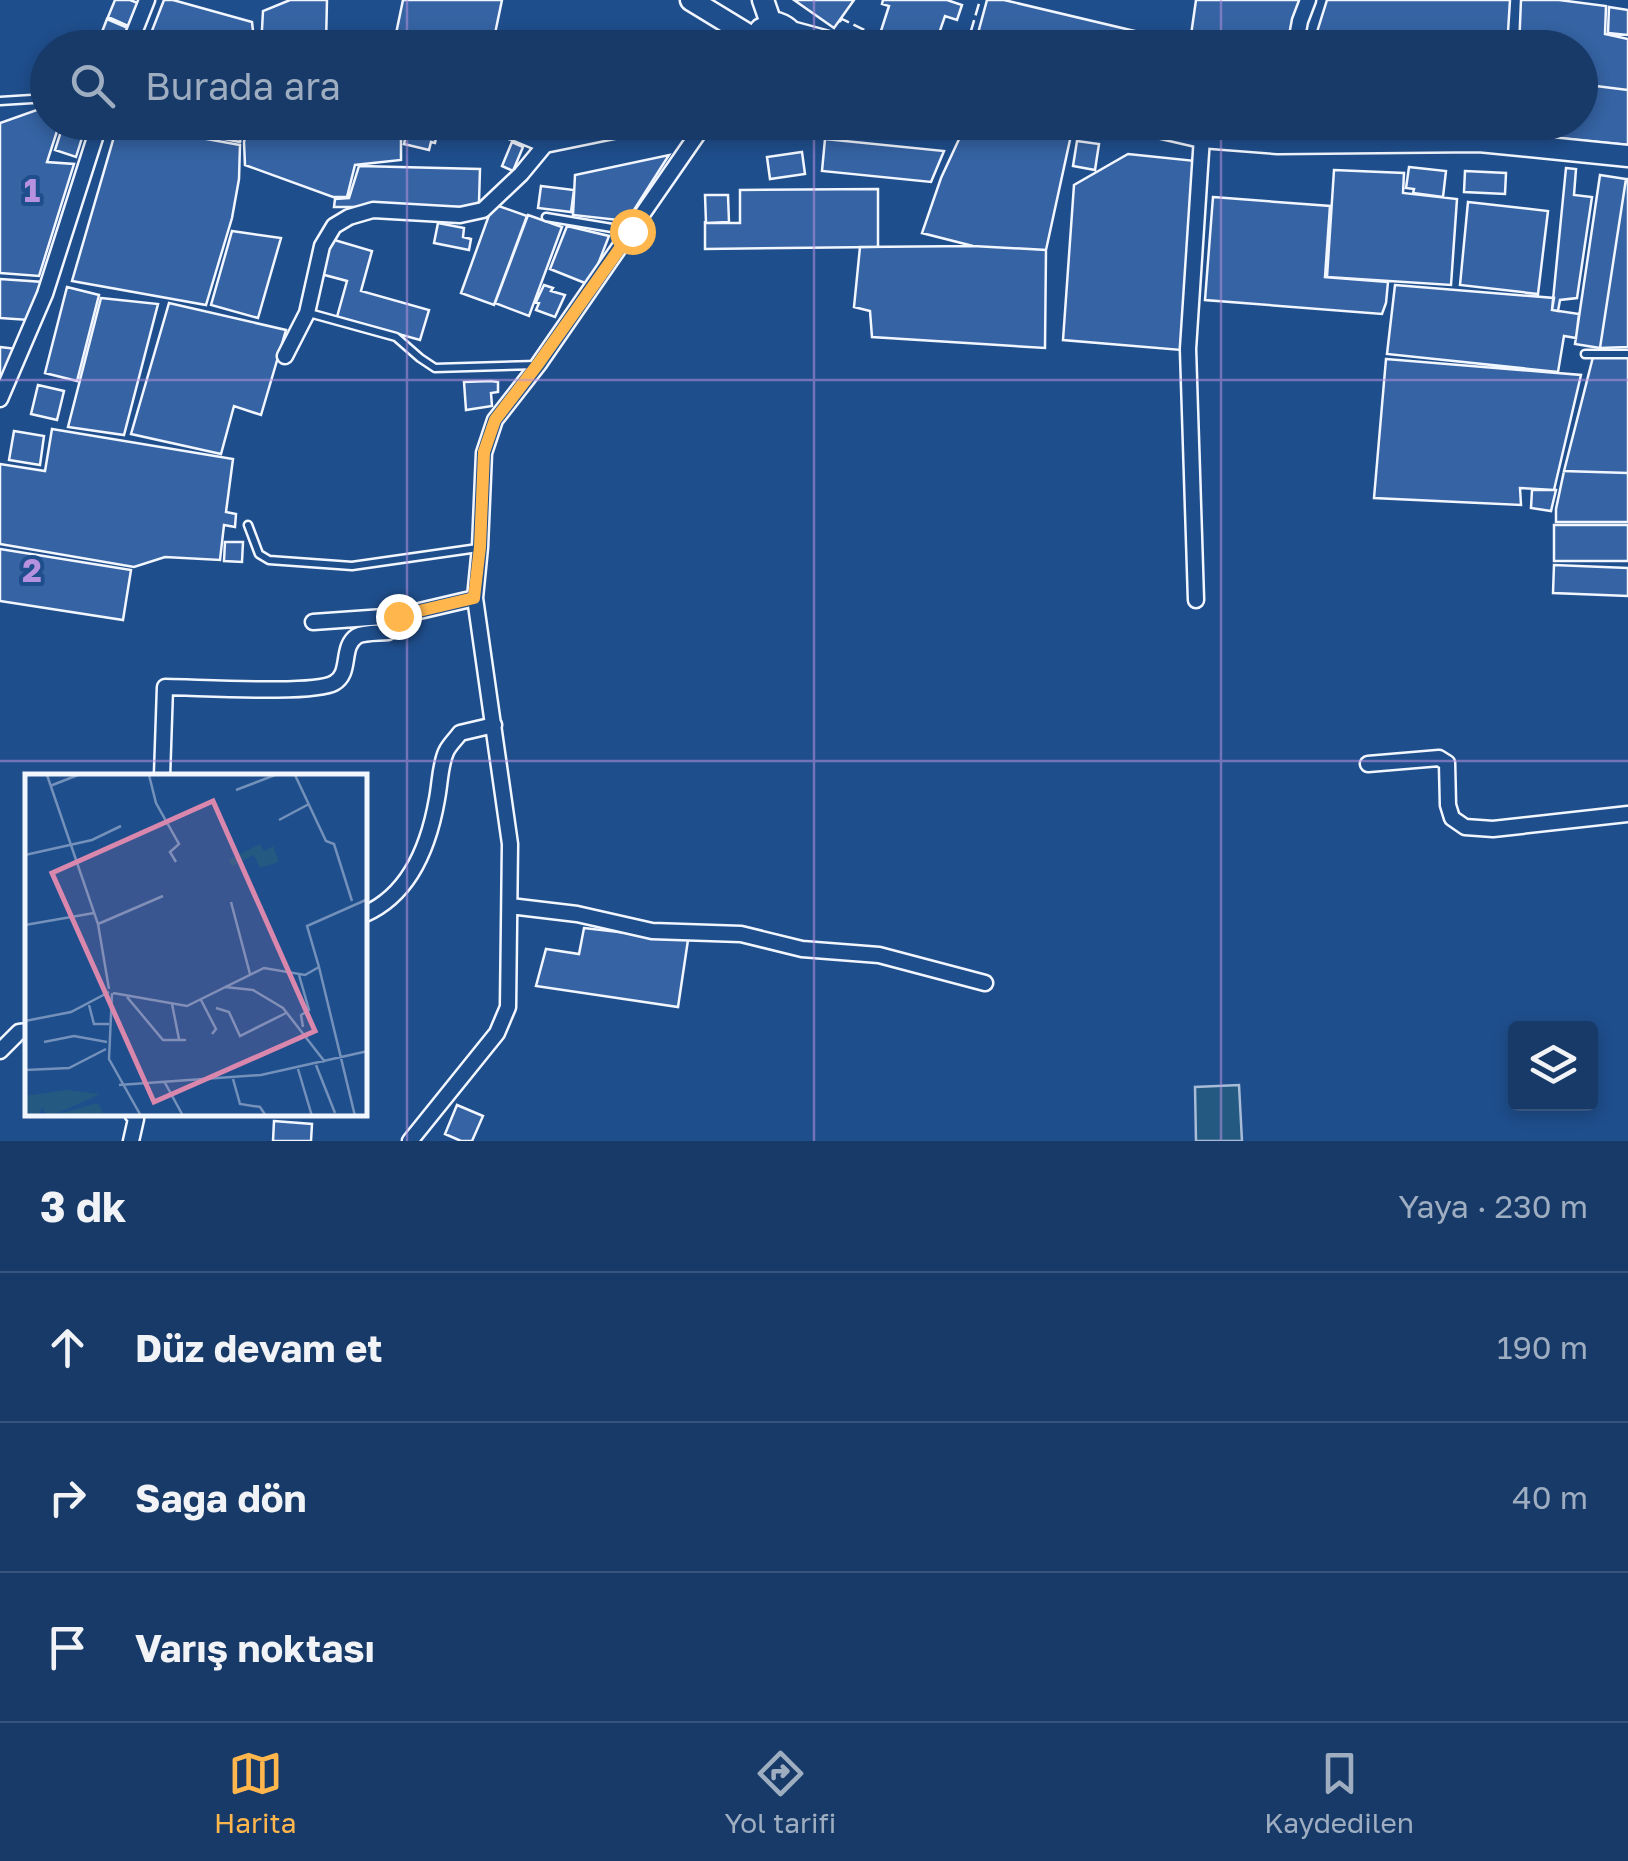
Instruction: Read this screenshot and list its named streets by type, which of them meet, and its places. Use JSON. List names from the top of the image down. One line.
{"page":{"search":"Burada ara","heading":["3 dk","Yaya · 230 m"],"list":[["Düz devam et","190 m"],["Sağa dön","40 m"],"Varış noktası"],"nav":["Harita","Yol tarifi","Kaydedilen"]},"grid":{"rows":["1","2"]}}
